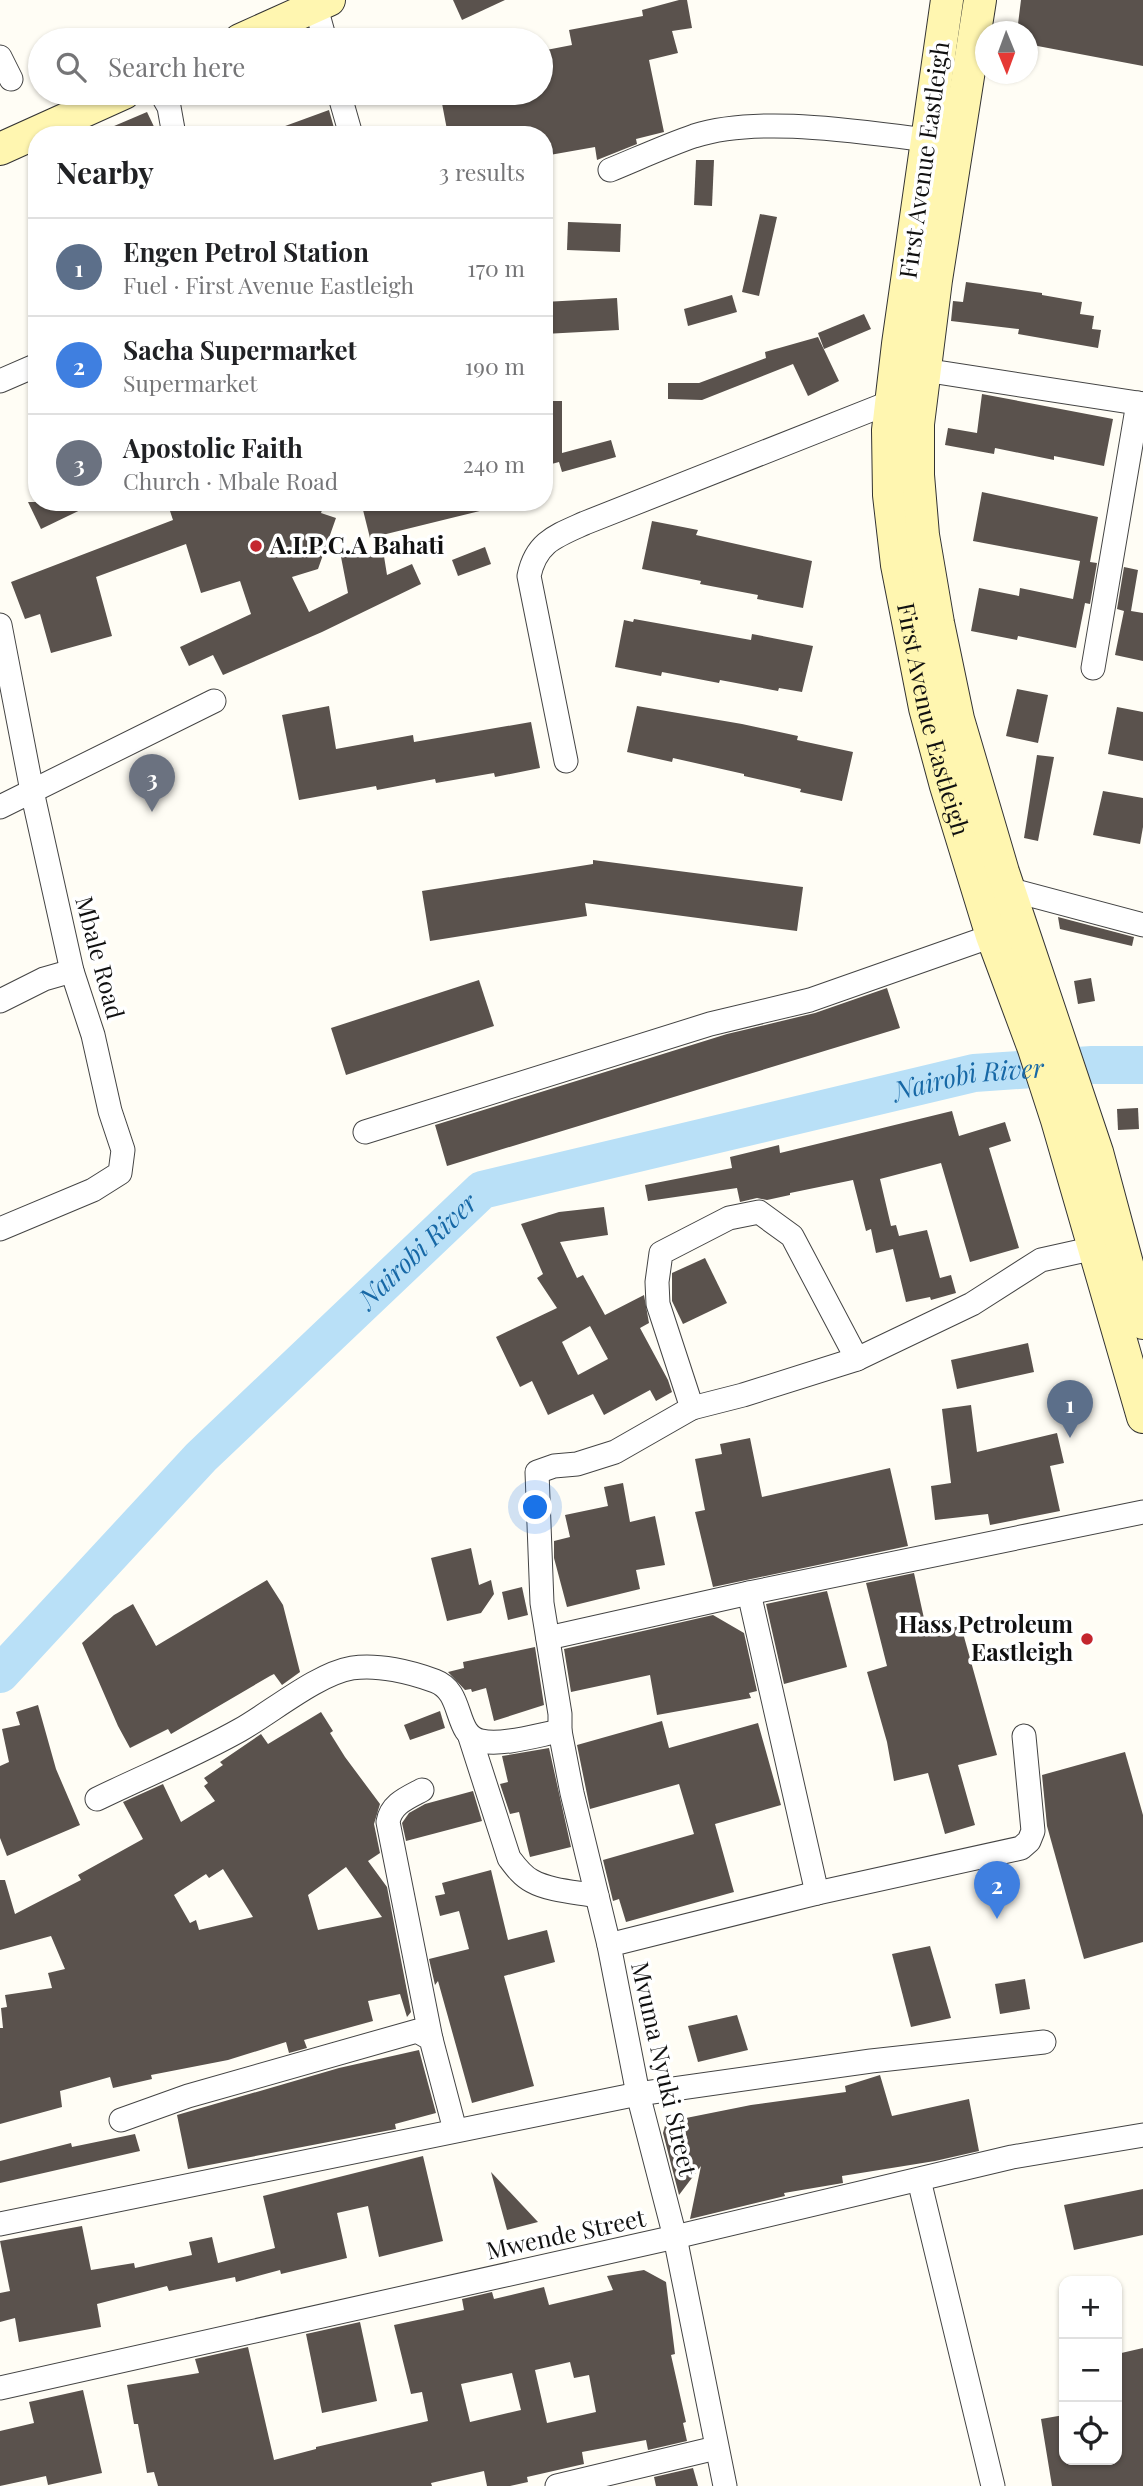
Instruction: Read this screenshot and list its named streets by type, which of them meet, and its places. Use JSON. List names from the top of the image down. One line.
{"streets":{"main road":["First Avenue Eastleigh"],"street":["Mbale Road","Mvuma Nyuki Street","Mwende Street"]},"crossings":[["Mvuma Nyuki Street","Mwende Street"]],"water":["Nairobi River"],"places":["A.I.P.C.A Bahati","Hass Petroleum Eastleigh"],"north":"bottom","page":{"search":"Search here","heading":["Nearby","3 results"],"list":[{"mark":"1","name":"Engen Petrol Station","note":"Fuel · First Avenue Eastleigh","value":"170 m"},{"mark":"2","name":"Sacha Supermarket","note":"Supermarket","value":"190 m"},{"mark":"3","name":"Apostolic Faith","note":"Church · Mbale Road","value":"240 m"}],"pins":["3","1","2"],"map_buttons":["+","−"]}}
